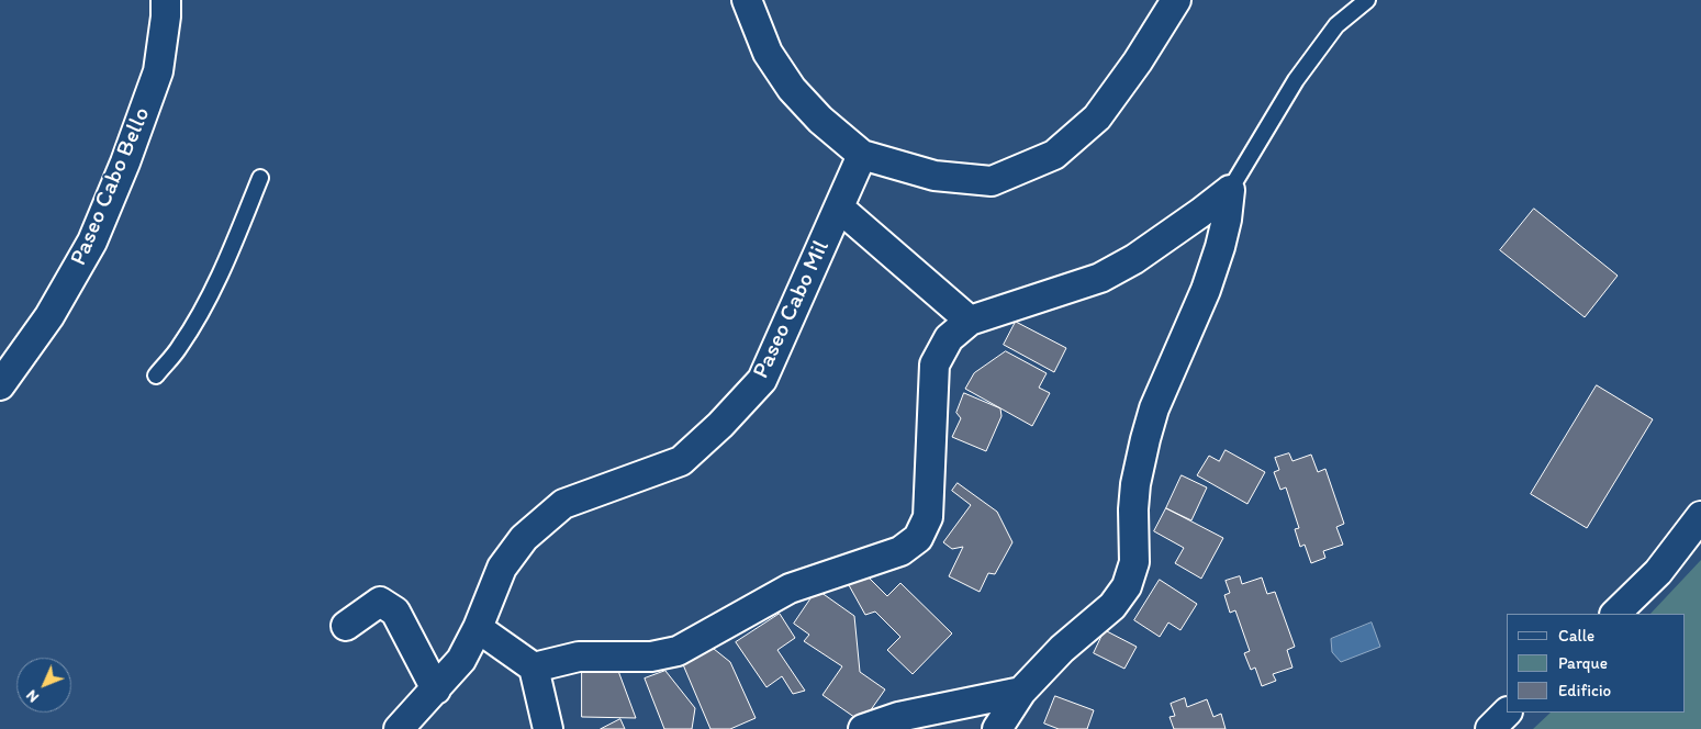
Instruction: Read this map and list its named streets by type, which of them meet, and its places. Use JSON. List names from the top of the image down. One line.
{"streets":{"street":["Paseo Cabo Bello","Paseo Cabo Mil"]},"legend":["Calle","Parque","Edificio"],"north":"bottom left"}
